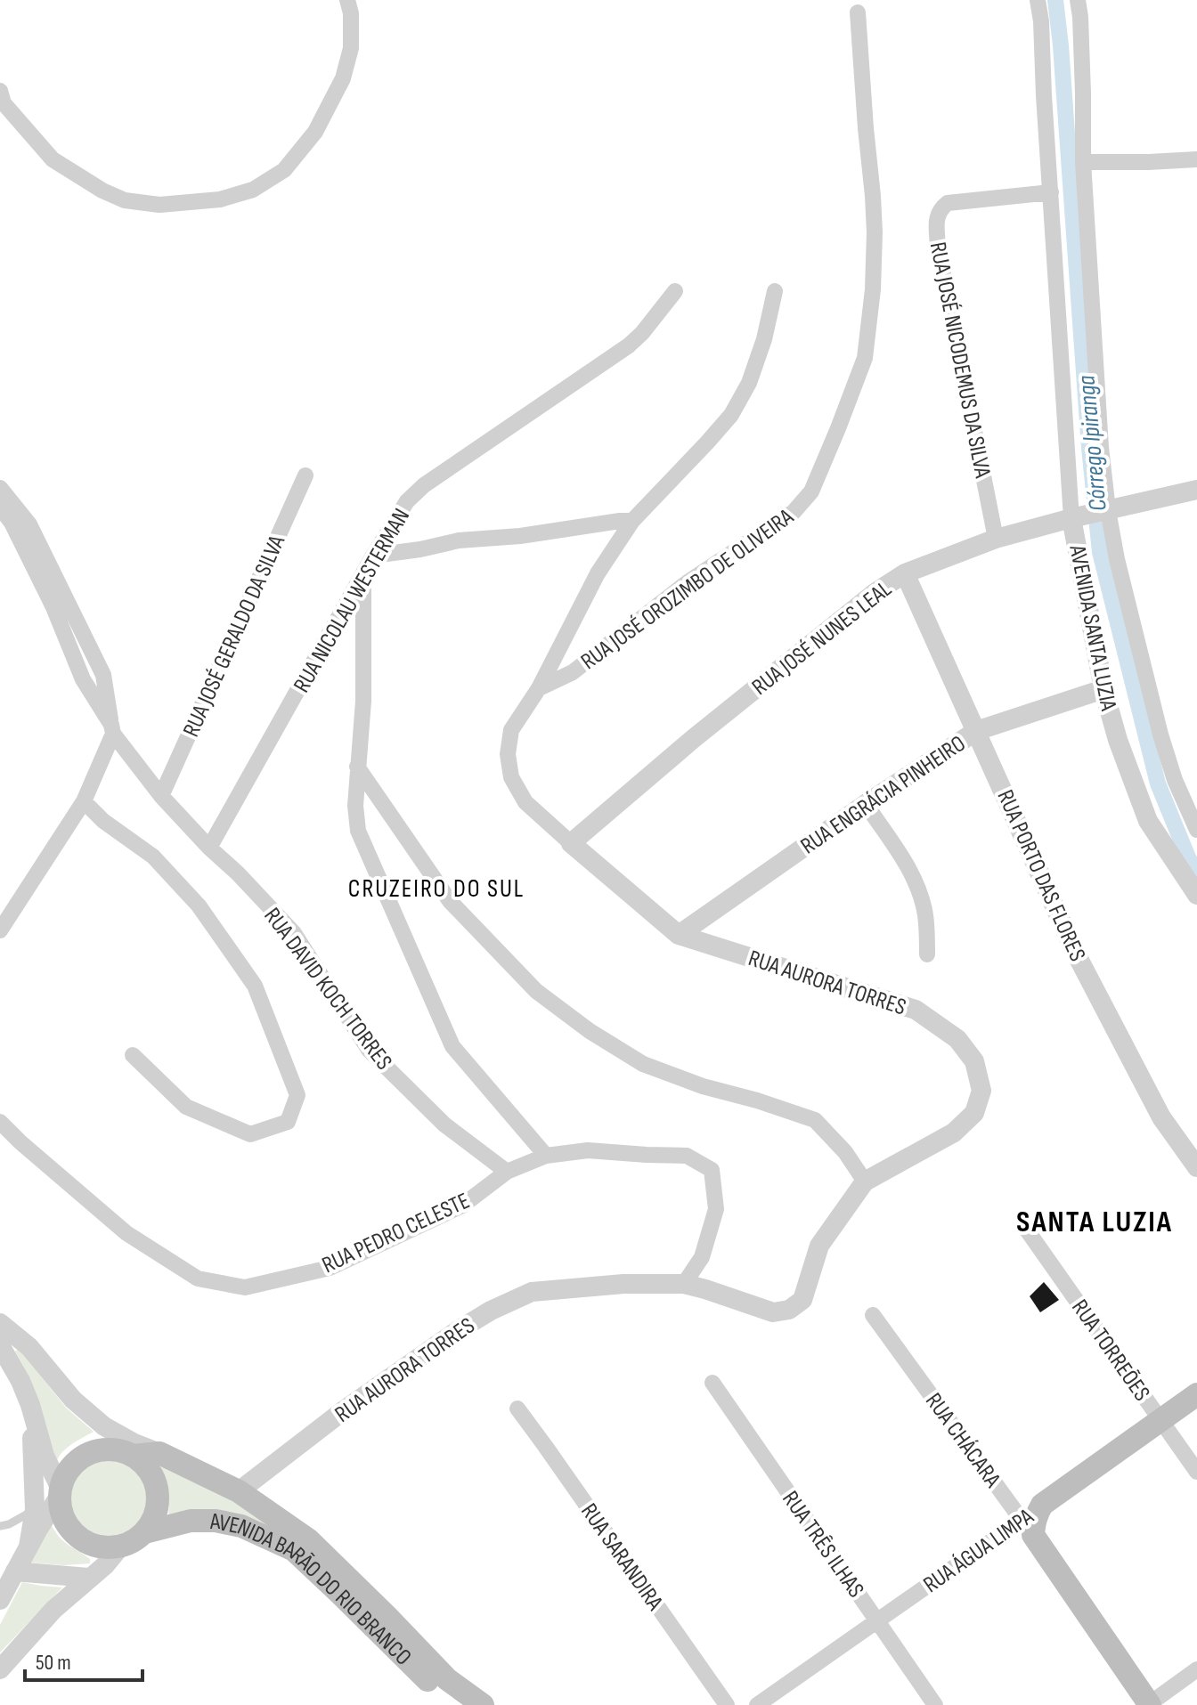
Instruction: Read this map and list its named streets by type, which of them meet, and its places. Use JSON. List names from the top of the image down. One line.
{"streets":{"main road":["RUA CHÁCARA","RUA ÁGUA LIMPA","AVENIDA BARÃO DO RIO BRANCO"],"street":["RUA JOSÉ NICODEMUS DA SILVA","RUA JOSÉ OROZIMBO DE OLIVEIRA","RUA NICOLAU WESTERMAN","AVENIDA SANTA LUZIA","RUA JOSÉ GERALDO DA SILVA","RUA JOSÉ NUNES LEAL","RUA ENGRÁCIA PINHEIRO","RUA PORTO DAS FLORES","RUA AURORA TORRES","RUA DAVID KOCH TORRES","RUA PEDRO CELESTE","RUA TORREÕES","RUA TRÊS ILHAS","RUA SARANDIRA"]},"crossings":[["RUA JOSÉ NICODEMUS DA SILVA","AVENIDA SANTA LUZIA"],["RUA JOSÉ NICODEMUS DA SILVA","RUA JOSÉ NUNES LEAL"],["RUA JOSÉ OROZIMBO DE OLIVEIRA","RUA AURORA TORRES"],["RUA NICOLAU WESTERMAN","RUA DAVID KOCH TORRES"],["AVENIDA SANTA LUZIA","RUA JOSÉ NUNES LEAL"],["AVENIDA SANTA LUZIA","RUA ENGRÁCIA PINHEIRO"],["RUA JOSÉ GERALDO DA SILVA","RUA DAVID KOCH TORRES"],["RUA JOSÉ NUNES LEAL","RUA PORTO DAS FLORES"],["RUA JOSÉ NUNES LEAL","RUA AURORA TORRES"],["RUA ENGRÁCIA PINHEIRO","RUA PORTO DAS FLORES"],["RUA ENGRÁCIA PINHEIRO","RUA AURORA TORRES"],["RUA AURORA TORRES","RUA PEDRO CELESTE"],["RUA AURORA TORRES","AVENIDA BARÃO DO RIO BRANCO"],["RUA DAVID KOCH TORRES","RUA PEDRO CELESTE"],["RUA TORREÕES","RUA ÁGUA LIMPA"],["RUA CHÁCARA","RUA ÁGUA LIMPA"],["RUA TRÊS ILHAS","RUA ÁGUA LIMPA"]],"districts":["CRUZEIRO DO SUL","SANTA LUZIA"],"water":["Córrego Ipiranga"],"scale_bar":"50 m"}
